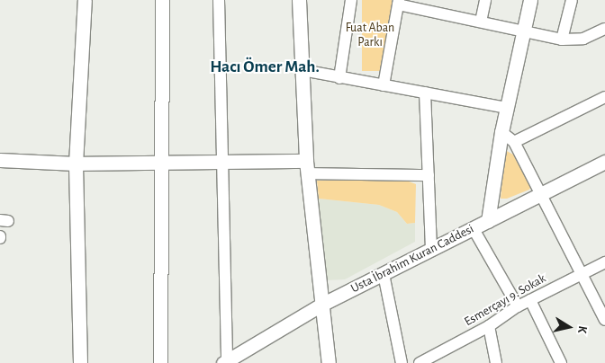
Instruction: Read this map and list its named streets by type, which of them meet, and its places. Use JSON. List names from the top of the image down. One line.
{"streets":{"street":["Usta İbrahim Kuran Caddesi","Esmerçayı 9. Sokak"]},"districts":["Hacı Ömer Mah."],"parks":["Fuat Aban Parkı"],"north":"right"}
